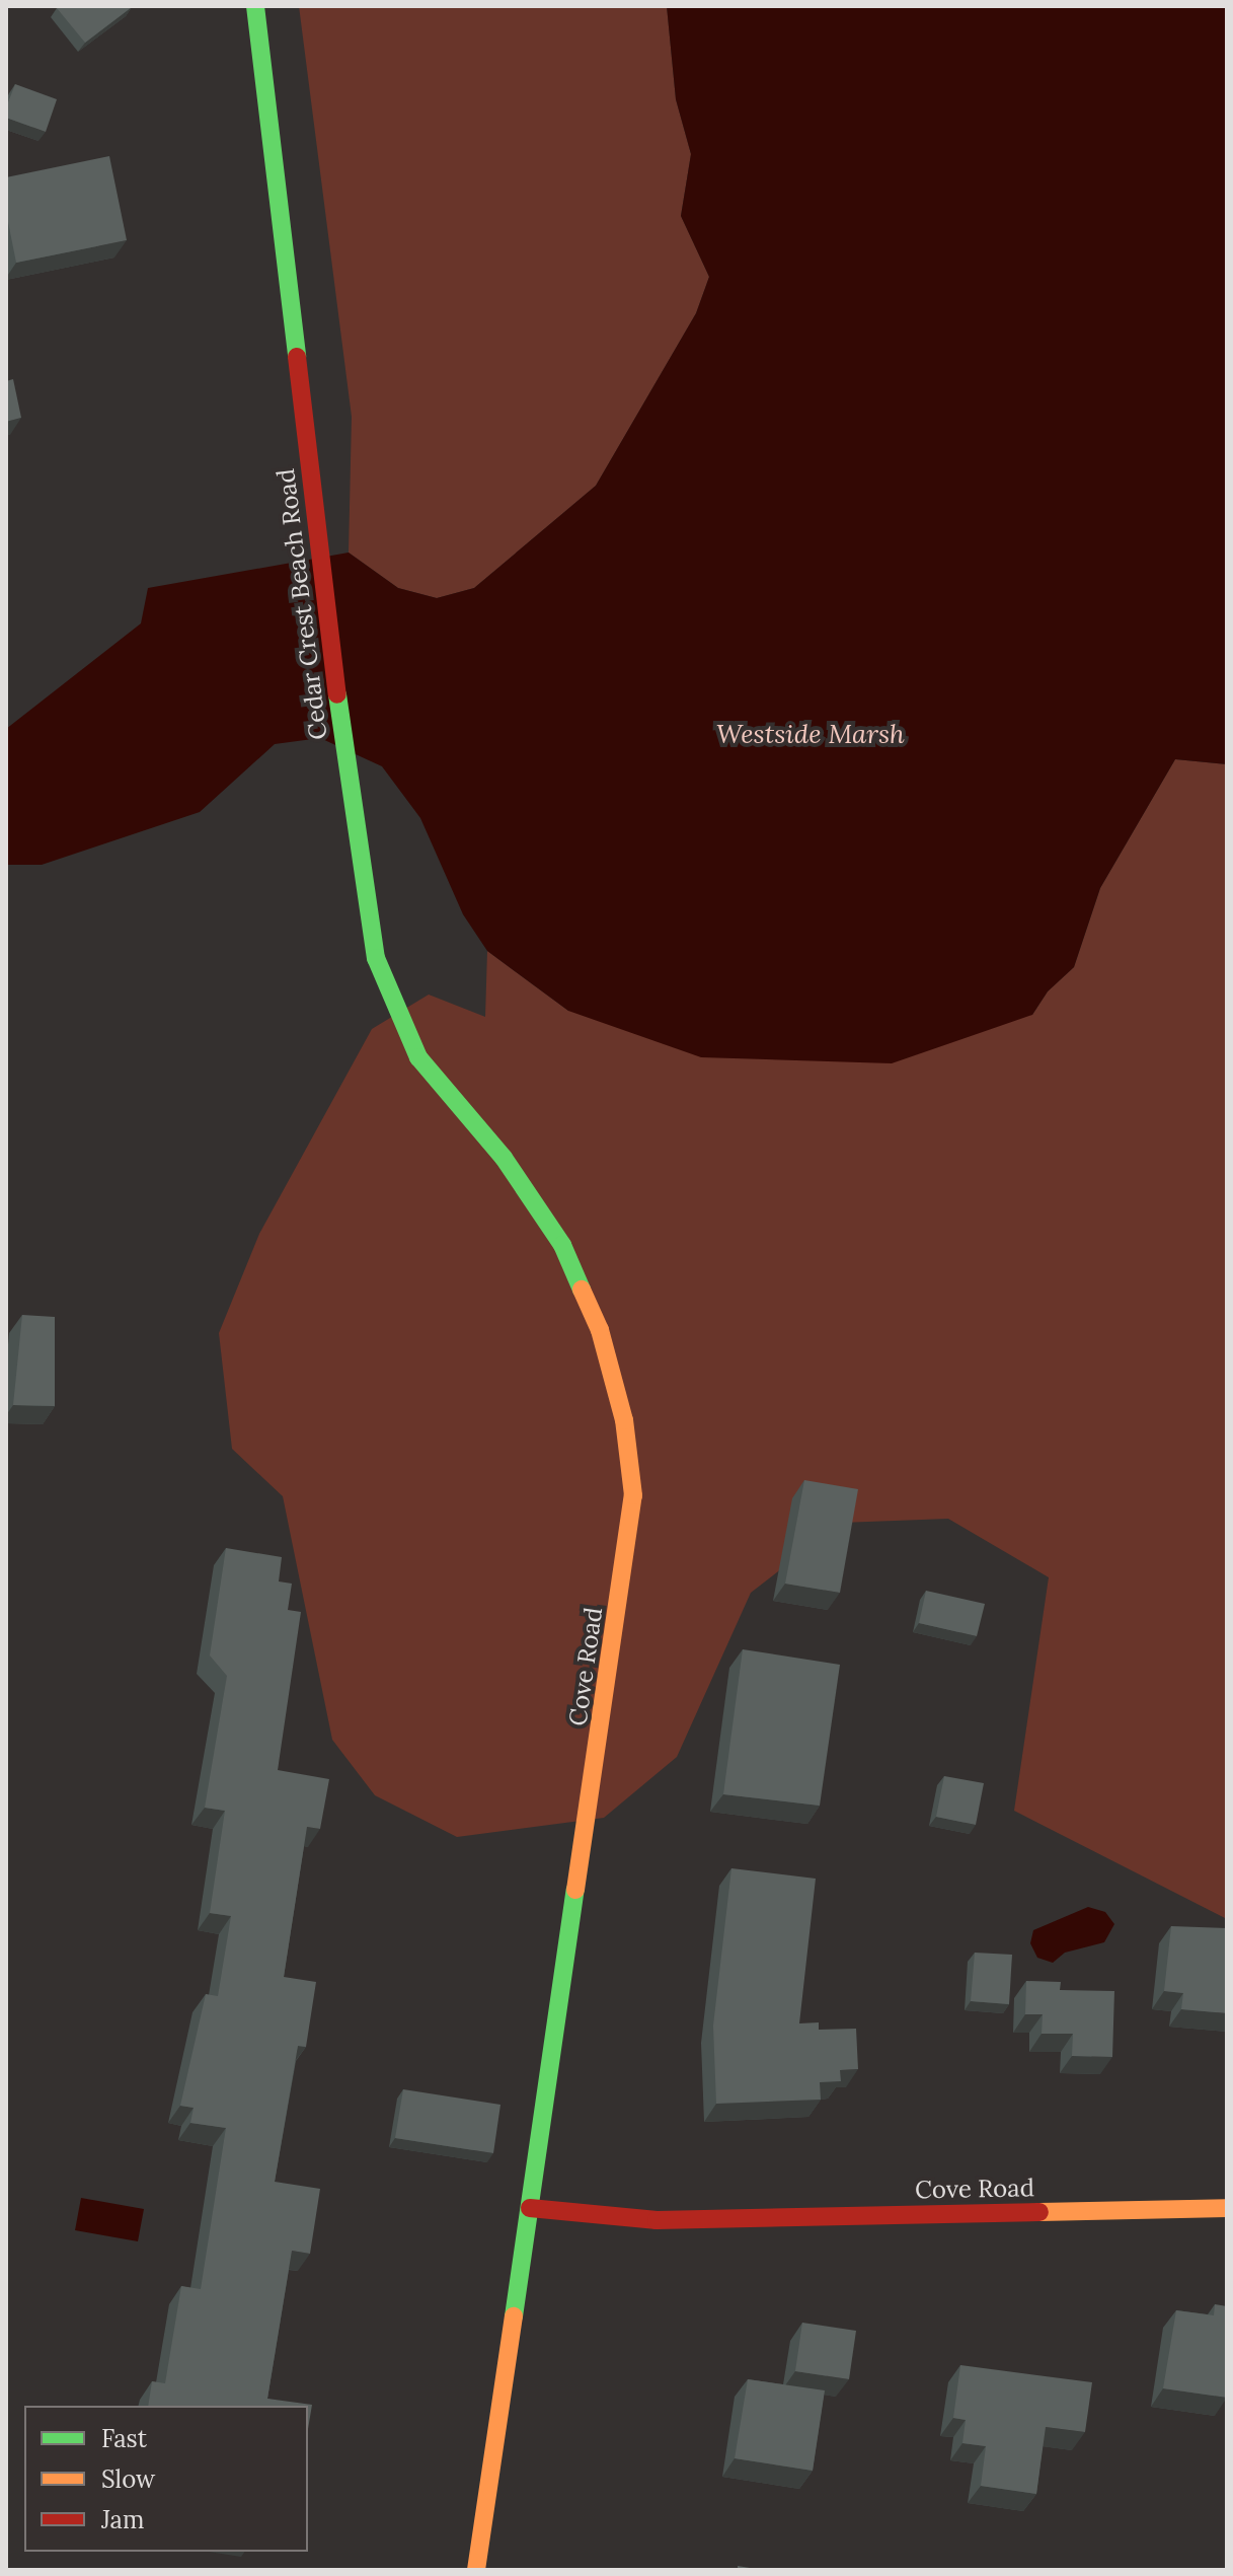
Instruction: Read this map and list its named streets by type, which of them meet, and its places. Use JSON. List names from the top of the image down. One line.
{"streets":{"street":["Cedar Crest Beach Road","Cove Road"]},"crossings":[["Cedar Crest Beach Road","Cove Road"]],"water":["Westside Marsh"],"legend":["Fast","Slow","Jam"]}
